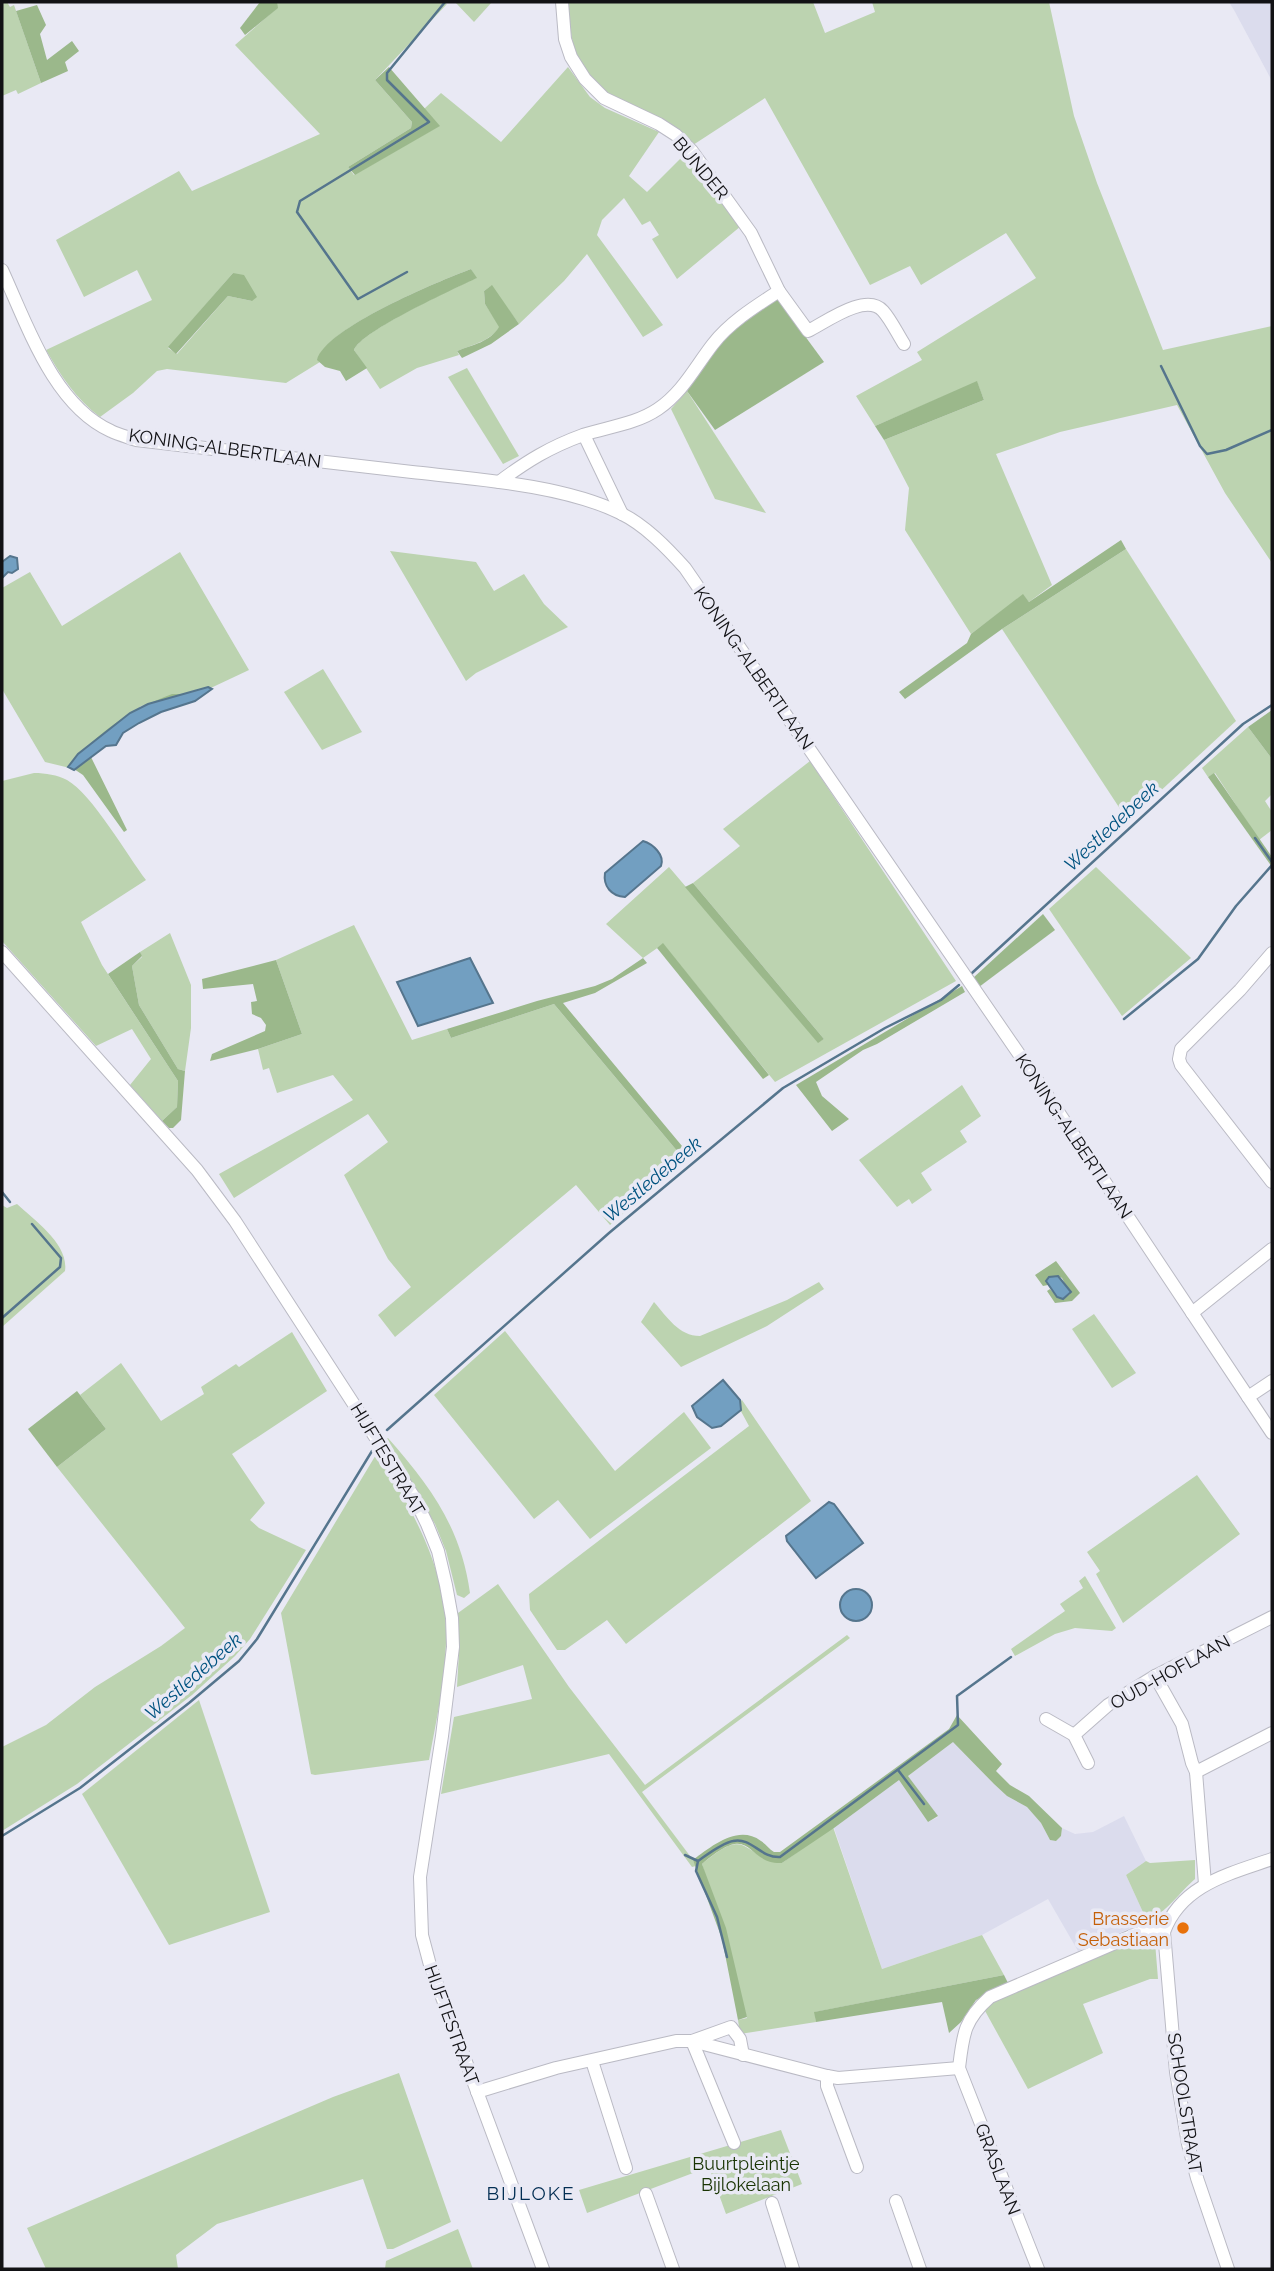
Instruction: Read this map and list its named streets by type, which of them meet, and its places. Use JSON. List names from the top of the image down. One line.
{"streets":{"street":["BUNDER","KONING-ALBERTLAAN","HIJFTESTRAAT","OUD-HOFLAAN","SCHOOLSTRAAT","GRASLAAN"]},"districts":["BIJLOKE"],"water":["Westledebeek"],"parks":["Buurtpleintje Bijlokelaan"],"places":["Brasserie Sebastiaan"]}
